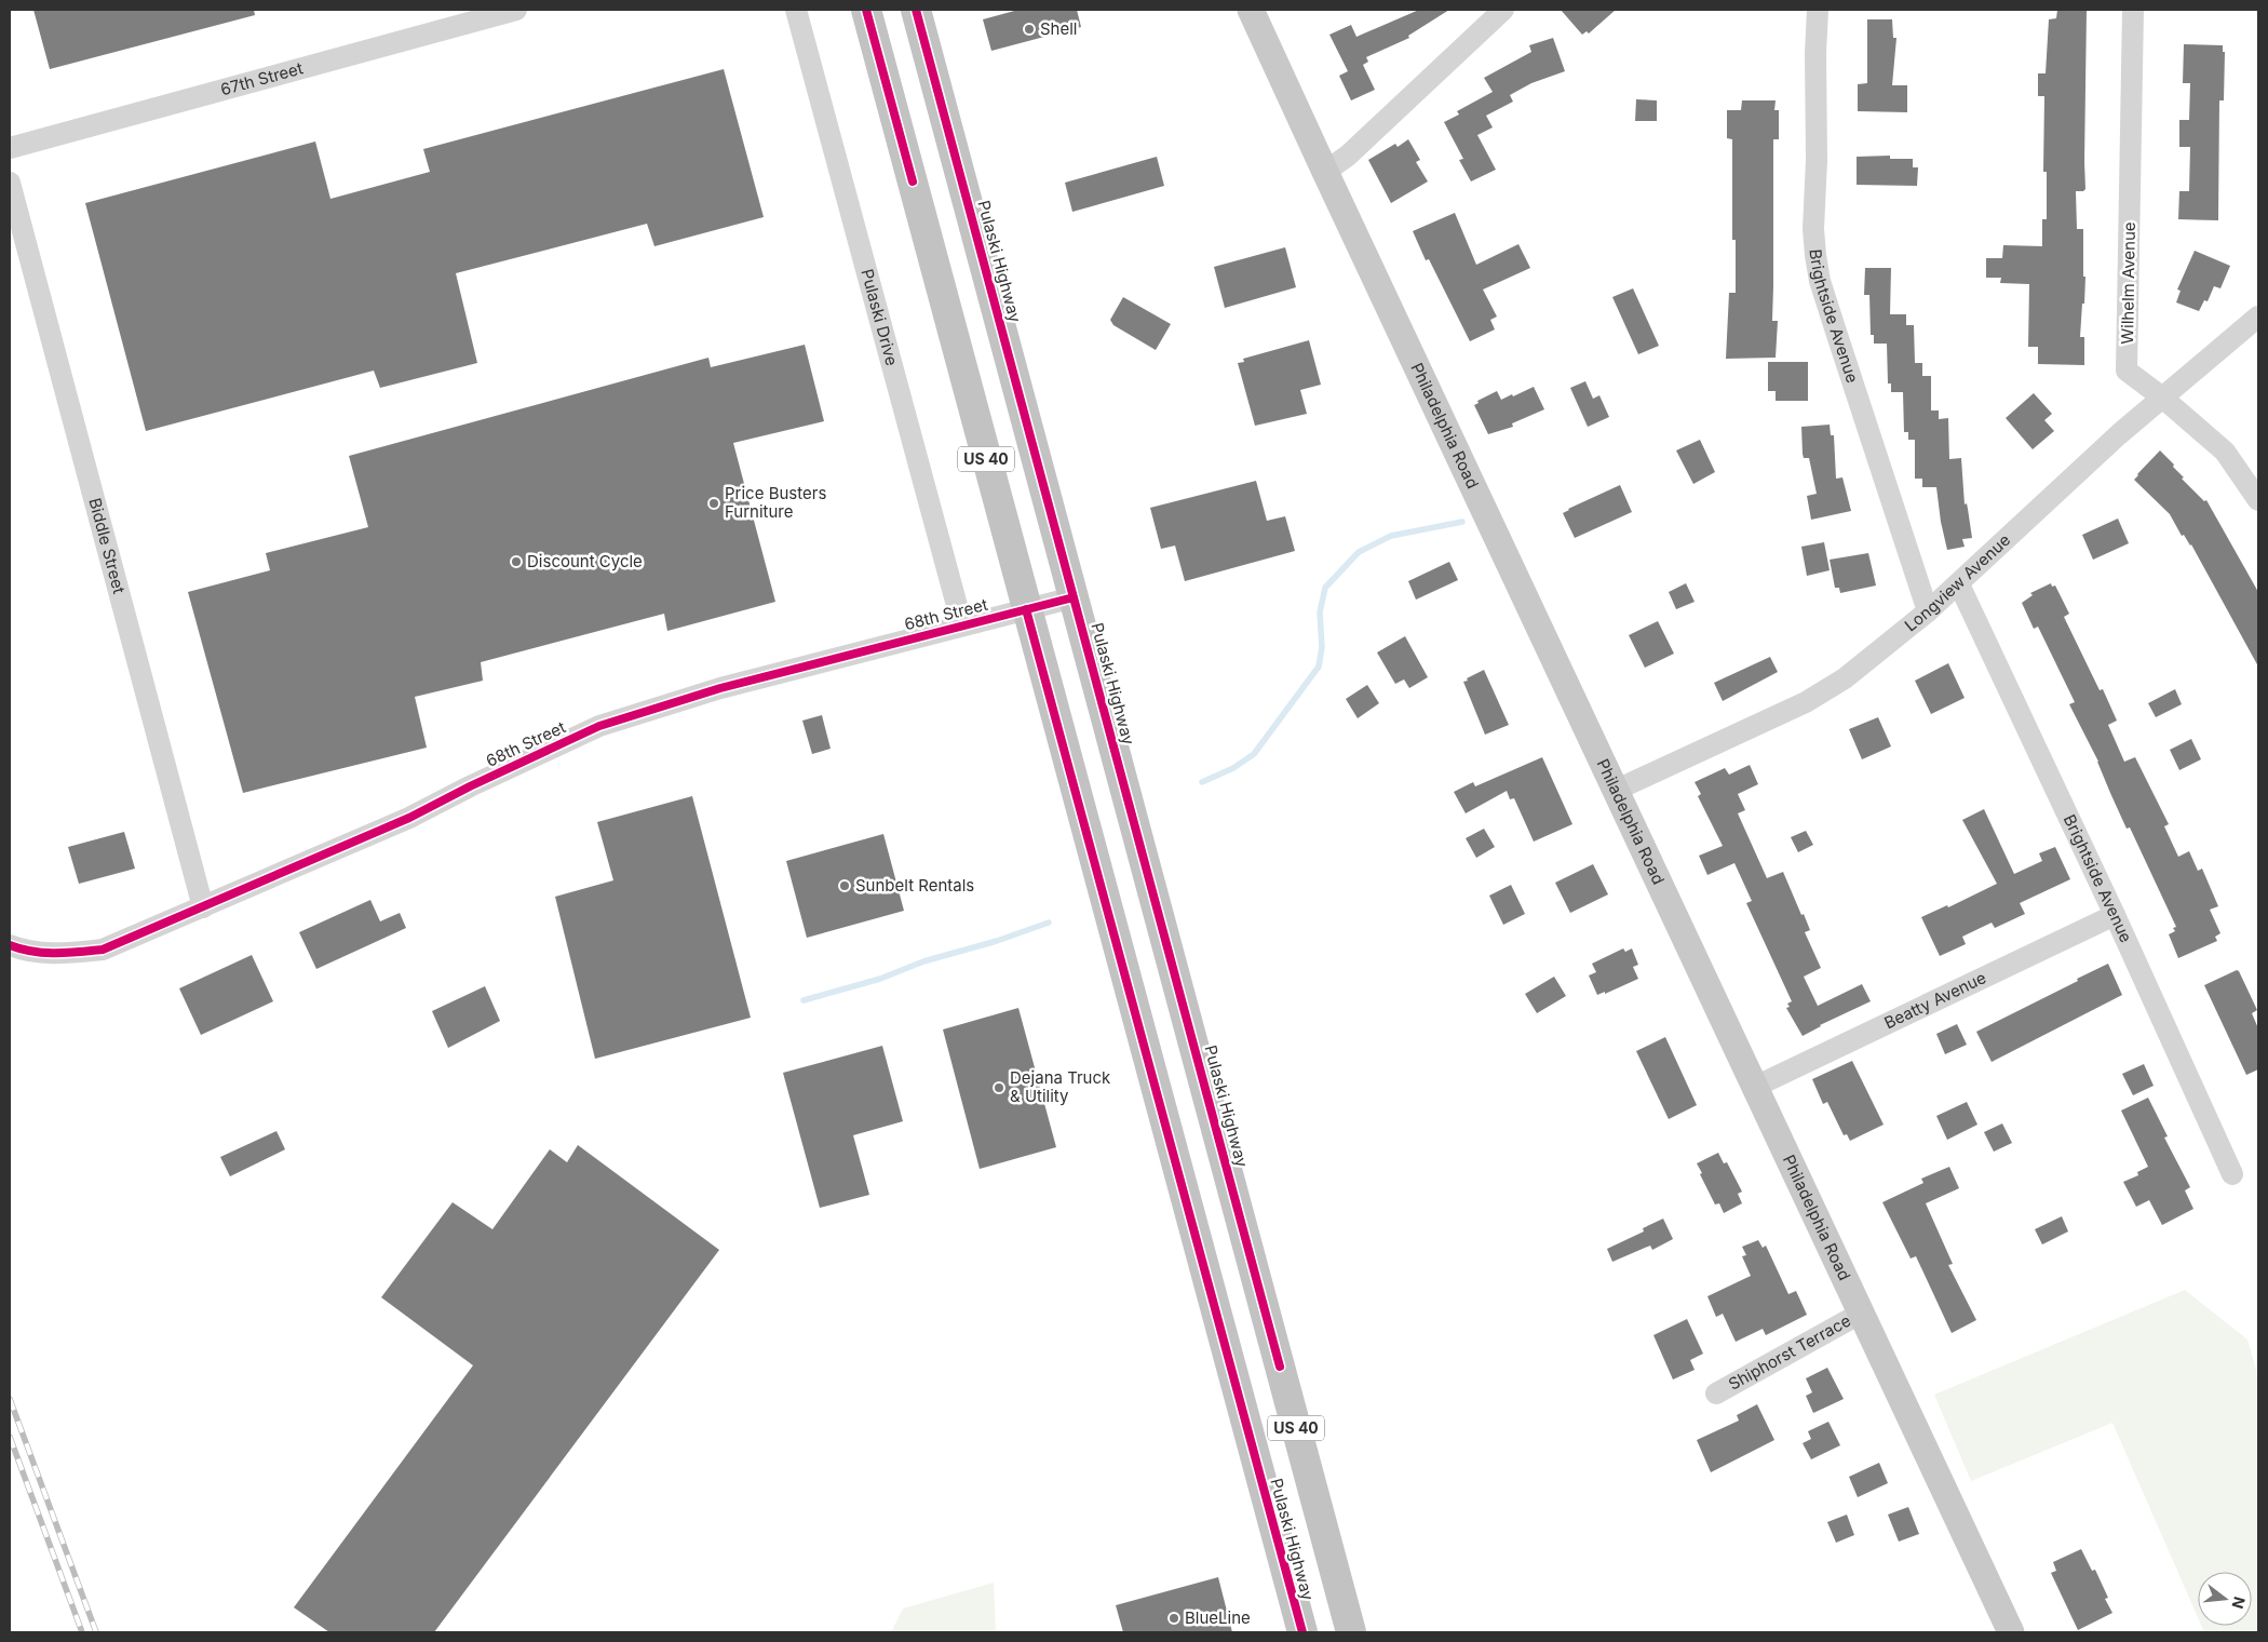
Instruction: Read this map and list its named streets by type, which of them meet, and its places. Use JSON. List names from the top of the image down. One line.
{"streets":{"highway":["Pulaski Highway","US 40"],"main road":["Philadelphia Road"],"street":["67th Street","Wilhelm Avenue","Brightside Avenue","Pulaski Drive","Biddle Street","Longview Avenue","68th Street","Beatty Avenue","Shiphorst Terrace"]},"crossings":[["Pulaski Highway","68th Street"],["Wilhelm Avenue","Longview Avenue"],["Brightside Avenue","Longview Avenue"],["Brightside Avenue","Beatty Avenue"],["Pulaski Drive","68th Street"],["Philadelphia Road","Longview Avenue"],["Philadelphia Road","Beatty Avenue"],["Philadelphia Road","Shiphorst Terrace"],["Biddle Street","68th Street"]],"places":["Shell","Price Busters Furniture","Discount Cycle","Sunbelt Rentals","Dejana Truck & Utility","BlueLine"],"north":"right"}
